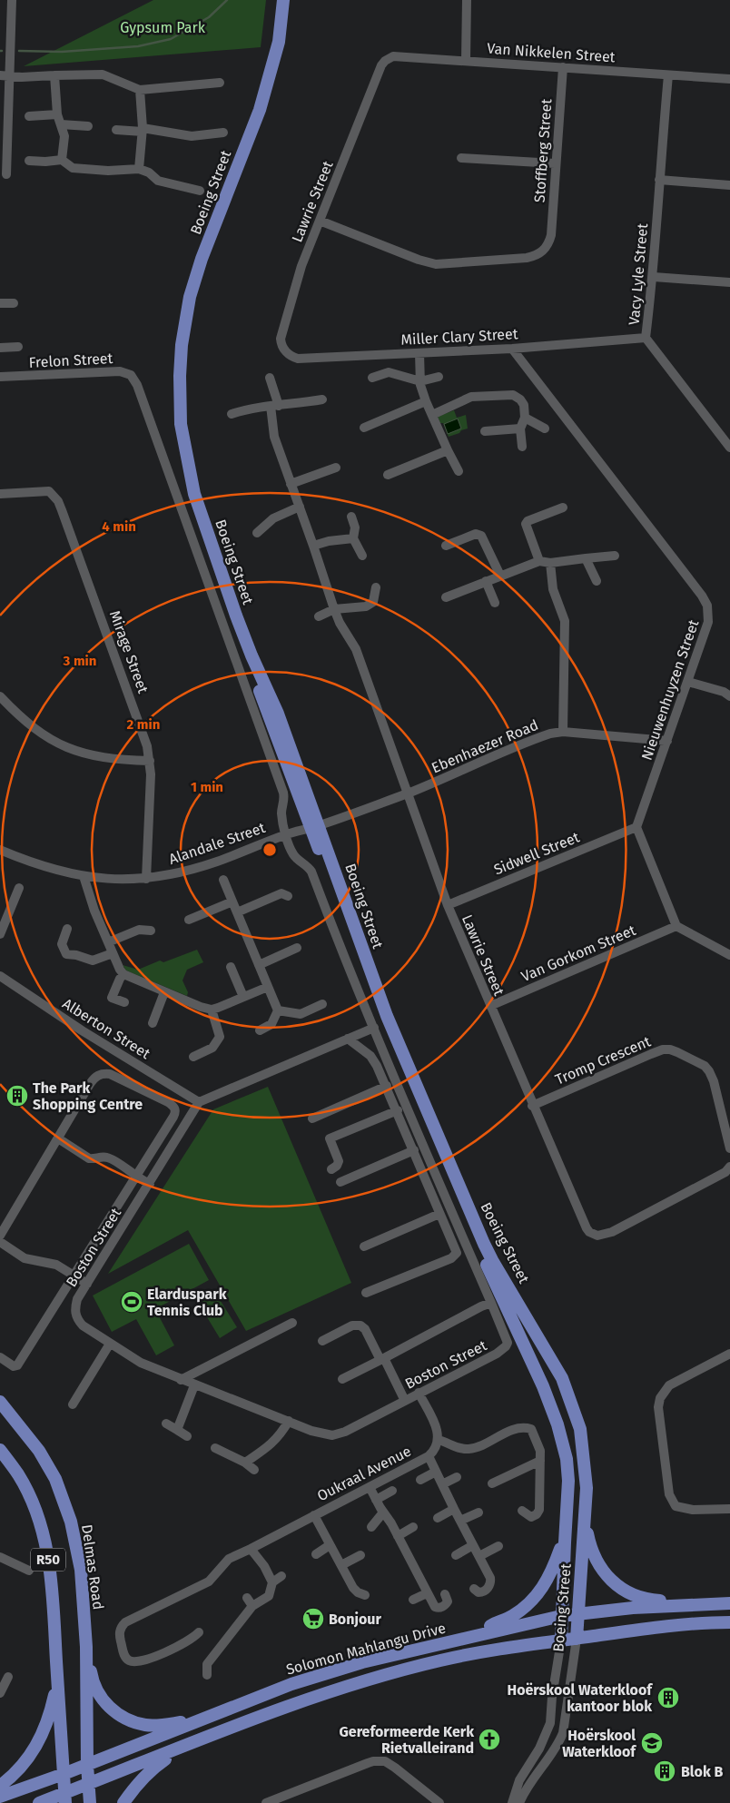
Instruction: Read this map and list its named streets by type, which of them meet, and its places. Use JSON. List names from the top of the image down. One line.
{"streets":{"main road":["Boeing Street","R50","Delmas Road","Solomon Mahlangu Drive"],"street":["Van Nikkelen Street","Stoffberg Street","Lawrie Street","Vacy Lyle Street","Miller Clary Street","Frelon Street","Mirage Street","Nieuwenhuyzen Street","Ebenhaezer Road","Alandale Street","Sidwell Street","Van Gorkom Street","Alberton Street","Tromp Crescent","Boston Street","Oukraal Avenue"]},"crossings":[["Van Nikkelen Street","Stoffberg Street"],["Van Nikkelen Street","Lawrie Street"],["Van Nikkelen Street","Vacy Lyle Street"],["Stoffberg Street","Lawrie Street"],["Boeing Street","Ebenhaezer Road"],["Boeing Street","Alandale Street"],["Boeing Street","Solomon Mahlangu Drive"],["Lawrie Street","Miller Clary Street"],["Lawrie Street","Ebenhaezer Road"],["Lawrie Street","Sidwell Street"],["Lawrie Street","Van Gorkom Street"],["Lawrie Street","Tromp Crescent"],["Vacy Lyle Street","Miller Clary Street"],["Miller Clary Street","Nieuwenhuyzen Street"],["Frelon Street","Alandale Street"],["Mirage Street","Alandale Street"],["Nieuwenhuyzen Street","Ebenhaezer Road"],["Nieuwenhuyzen Street","Sidwell Street"],["Ebenhaezer Road","Alandale Street"],["Alberton Street","Boston Street"],["R50","Delmas Road"],["R50","Solomon Mahlangu Drive"],["Delmas Road","Solomon Mahlangu Drive"]],"parks":["Gypsum Park"],"places":{"building":["The Park Shopping Centre","Hoërskool Waterkloof kantoor blok","Blok B"],"sports":["Elarduspark Tennis Club"],"supermarket":["Bonjour"],"church":["Gereformeerde Kerk Rietvalleirand"],"school or university":["Hoërskool Waterkloof"]},"rings":["4 min","3 min","2 min","1 min"]}
